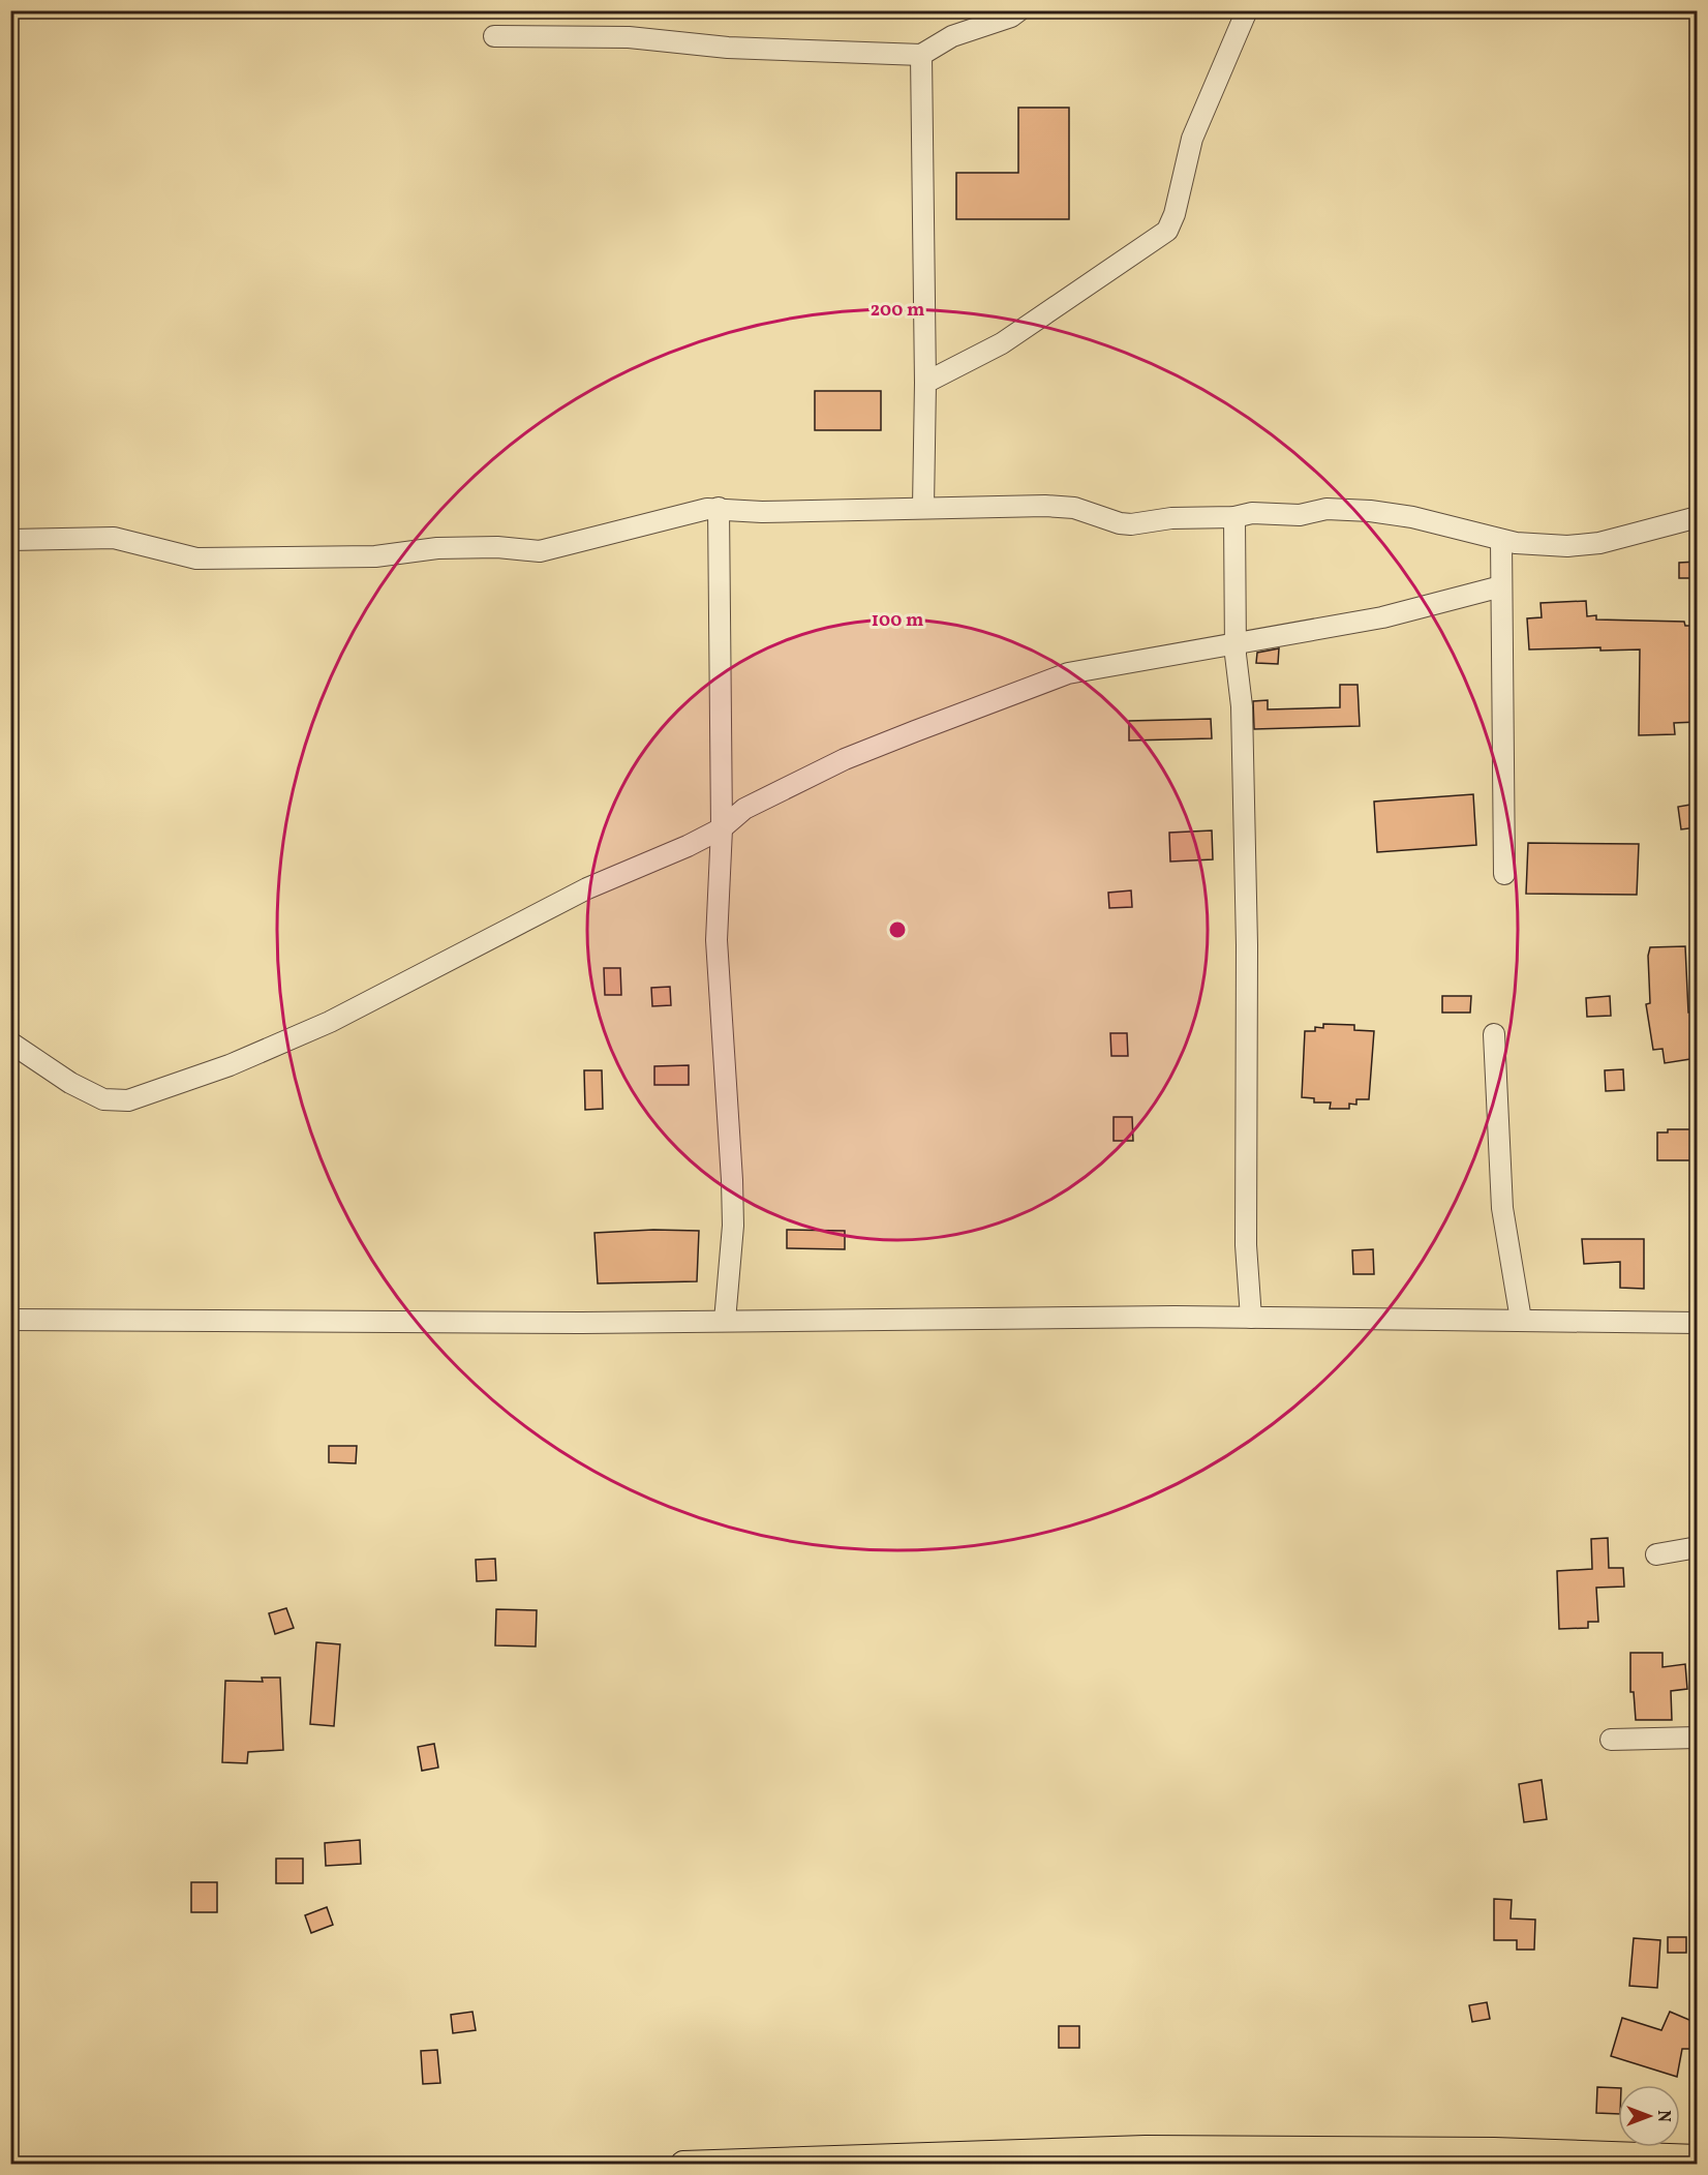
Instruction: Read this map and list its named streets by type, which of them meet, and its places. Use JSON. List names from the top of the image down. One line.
{"north":"right","rings":["200 m","100 m"]}
